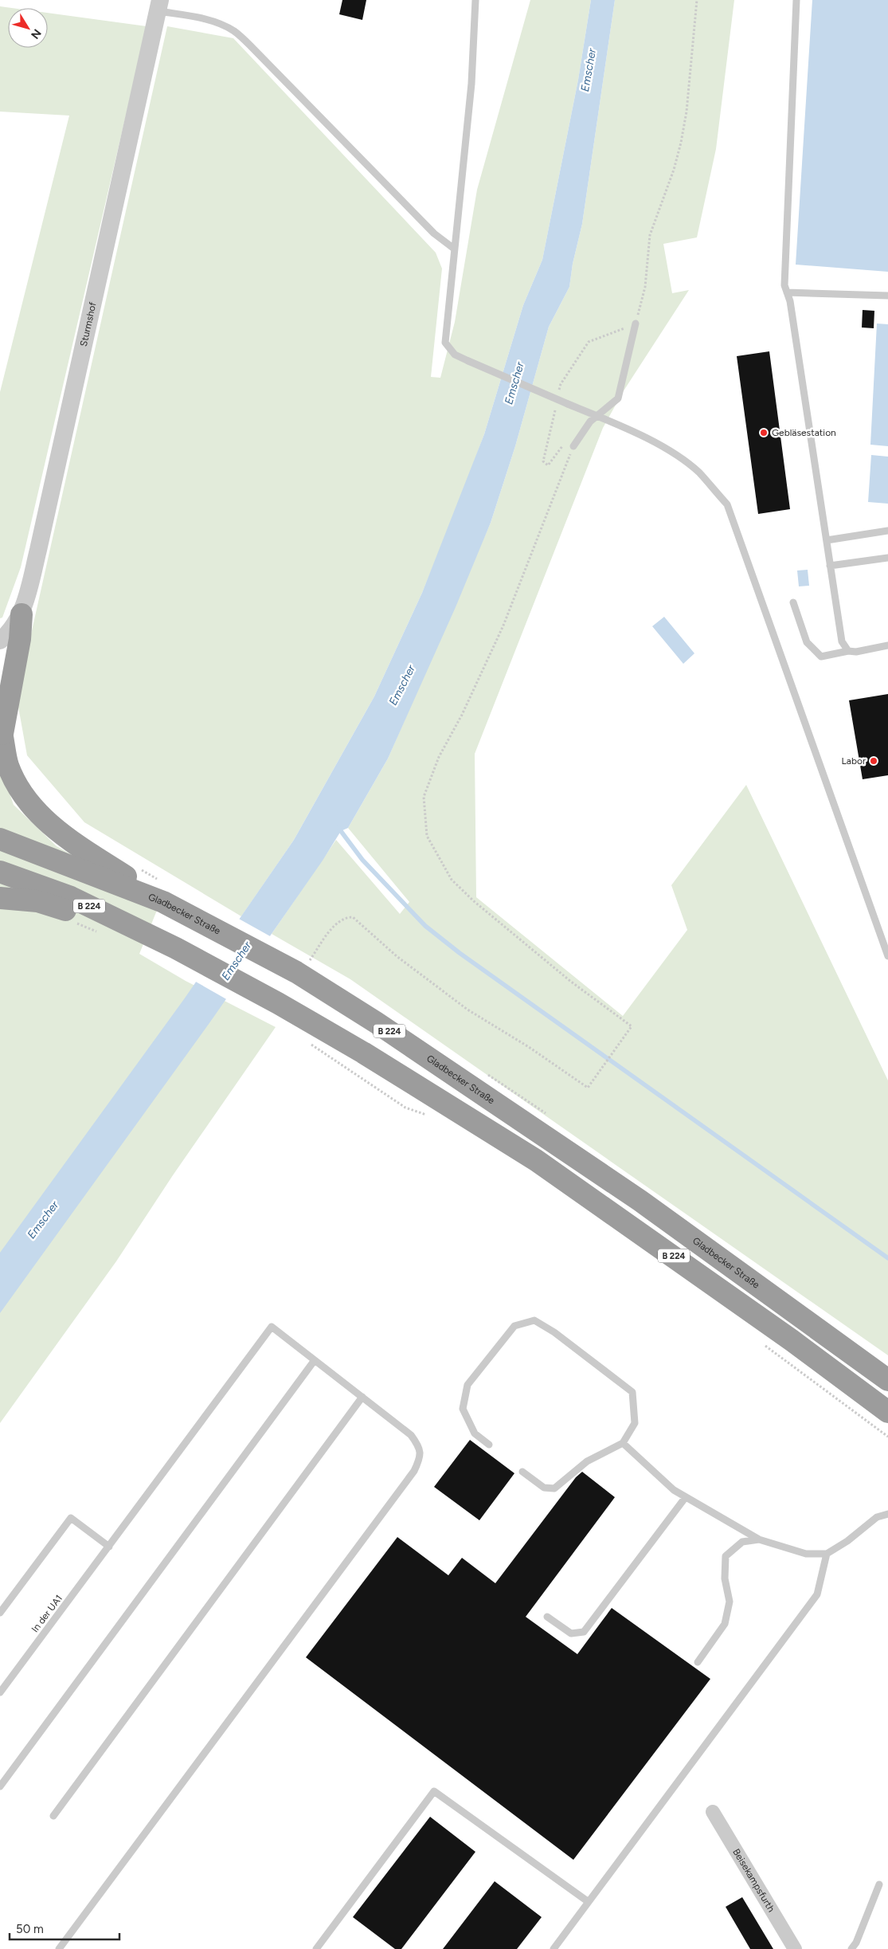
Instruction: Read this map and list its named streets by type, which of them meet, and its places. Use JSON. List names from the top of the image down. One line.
{"streets":{"highway":["B 224","Gladbecker Straße"],"street":["Sturmshof","Beisekampsfurth"],"lane":["In der UA1"]},"water":["Emscher"],"places":["Gebläsestation","Labor"],"scale_bar":"50 m","north":"bottom right"}
